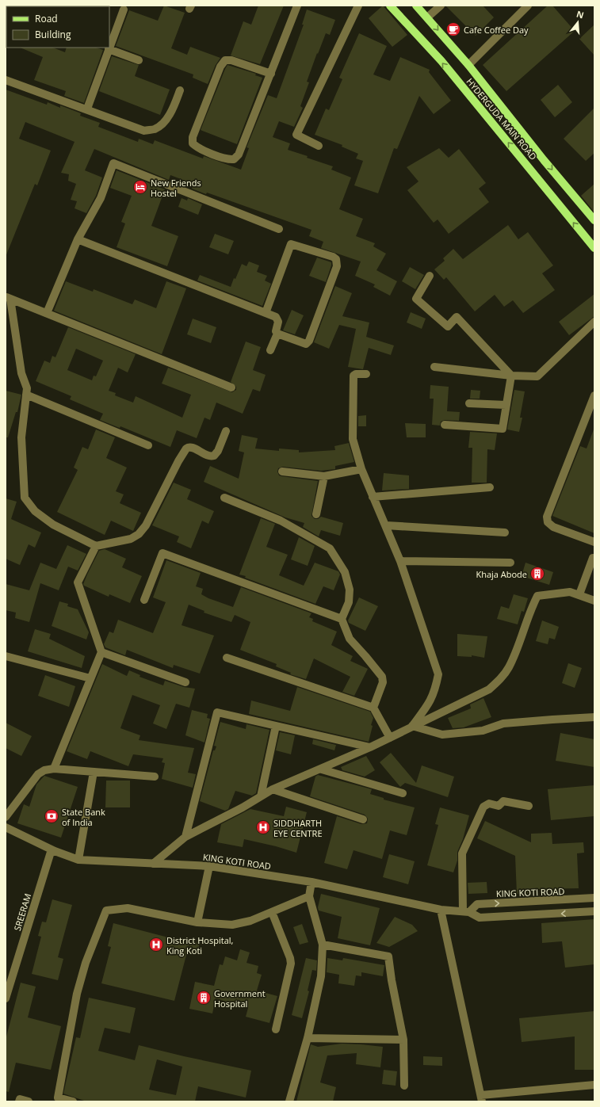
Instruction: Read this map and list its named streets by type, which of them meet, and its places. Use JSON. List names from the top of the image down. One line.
{"streets":{"main road":["HYDERGUDA MAIN ROAD"],"street":["KING KOTI ROAD","SREERAM"]},"crossings":[["KING KOTI ROAD","SREERAM"]],"places":{"cafe":["Cafe Coffee Day"],"hotel":["New Friends Hostel"],"building":["Khaja Abode","Government Hospital"],"bank":["State Bank of India"],"hospital":["SIDDHARTH EYE CENTRE","District Hospital, King Koti"]},"legend":["Road","Building"],"north":"top"}
